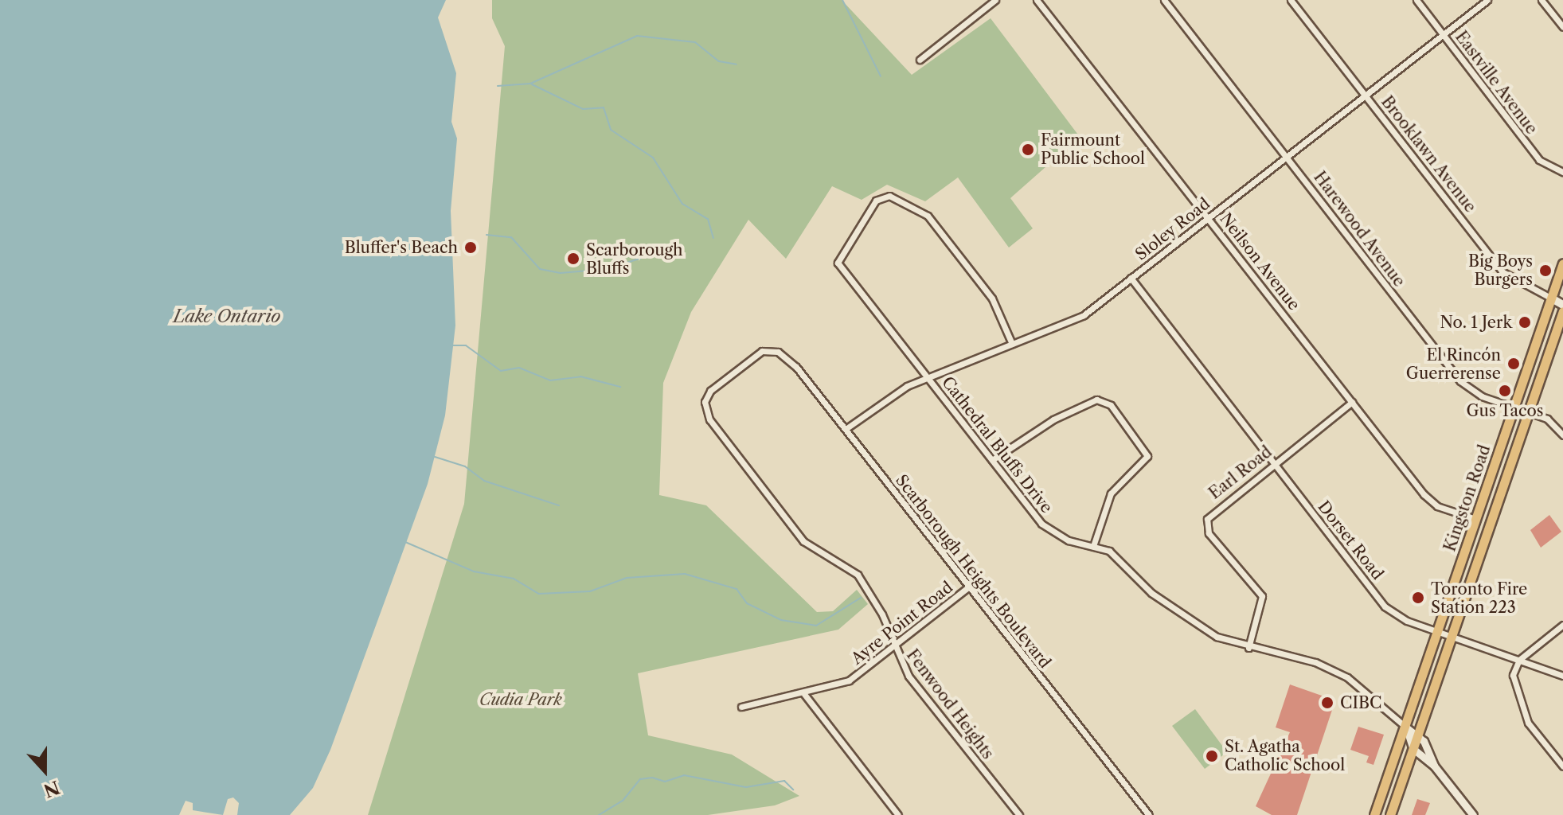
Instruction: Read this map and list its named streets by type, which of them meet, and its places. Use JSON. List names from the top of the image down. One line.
{"streets":{"main road":["Kingston Road"],"street":["Eastville Avenue","Brooklawn Avenue","Sloley Road","Harewood Avenue","Neilson Avenue","Cathedral Bluffs Drive","Earl Road","Dorset Road","Scarborough Heights Boulevard","Ayre Point Road","Fenwood Heights"]},"crossings":[["Eastville Avenue","Sloley Road"],["Brooklawn Avenue","Sloley Road"],["Brooklawn Avenue","Kingston Road"],["Sloley Road","Harewood Avenue"],["Sloley Road","Neilson Avenue"],["Sloley Road","Cathedral Bluffs Drive"],["Sloley Road","Dorset Road"],["Sloley Road","Scarborough Heights Boulevard"],["Harewood Avenue","Kingston Road"],["Neilson Avenue","Earl Road"],["Neilson Avenue","Kingston Road"],["Cathedral Bluffs Drive","Earl Road"],["Cathedral Bluffs Drive","Kingston Road"],["Earl Road","Dorset Road"],["Kingston Road","Dorset Road"],["Scarborough Heights Boulevard","Ayre Point Road"],["Scarborough Heights Boulevard","Fenwood Heights"],["Ayre Point Road","Fenwood Heights"]],"water":["Lake Ontario"],"parks":["Cudia Park"],"places":["Fairmount Public School","Bluffer's Beach","Scarborough Bluffs","Big Boys Burgers","No. 1 Jerk","El Rincón Guerrerense","Gus Tacos","Toronto Fire Station 223","CIBC","St. Agatha Catholic School"],"north":"bottom"}
